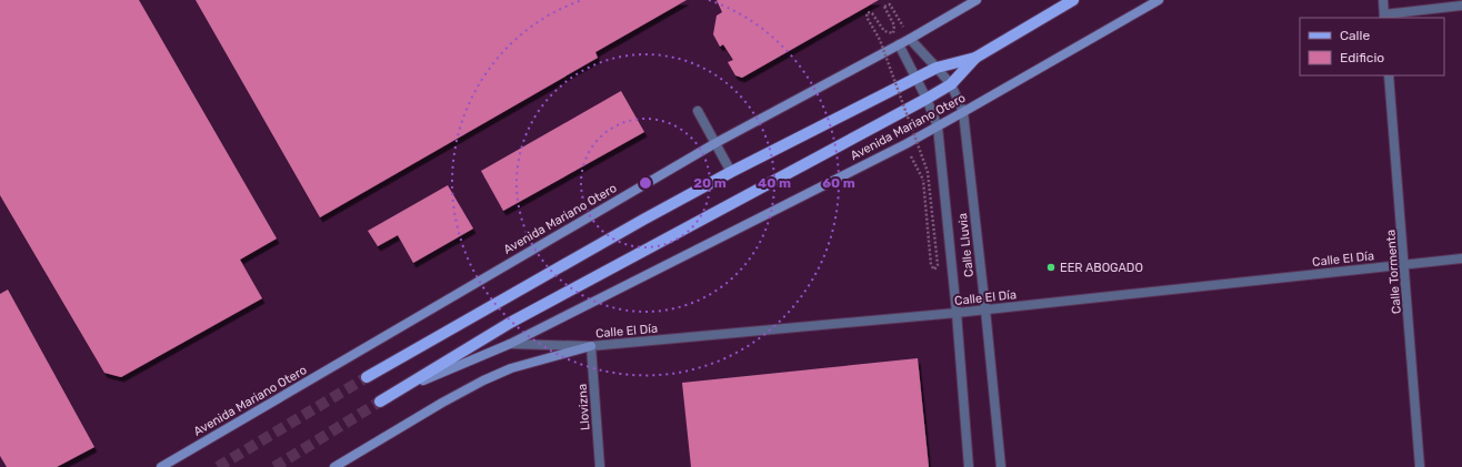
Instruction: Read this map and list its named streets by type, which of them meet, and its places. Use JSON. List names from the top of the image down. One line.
{"streets":{"main road":["Avenida Mariano Otero"],"street":["Calle Lluvia","Calle El Día","Calle Tormenta","Llovizna"]},"crossings":[["Avenida Mariano Otero","Calle Lluvia"],["Avenida Mariano Otero","Calle El Día"],["Calle Lluvia","Calle El Día"],["Calle El Día","Calle Tormenta"],["Calle El Día","Llovizna"]],"places":["EER ABOGADO"],"legend":["Calle","Edificio"],"rings":["20 m","40 m","60 m"]}
